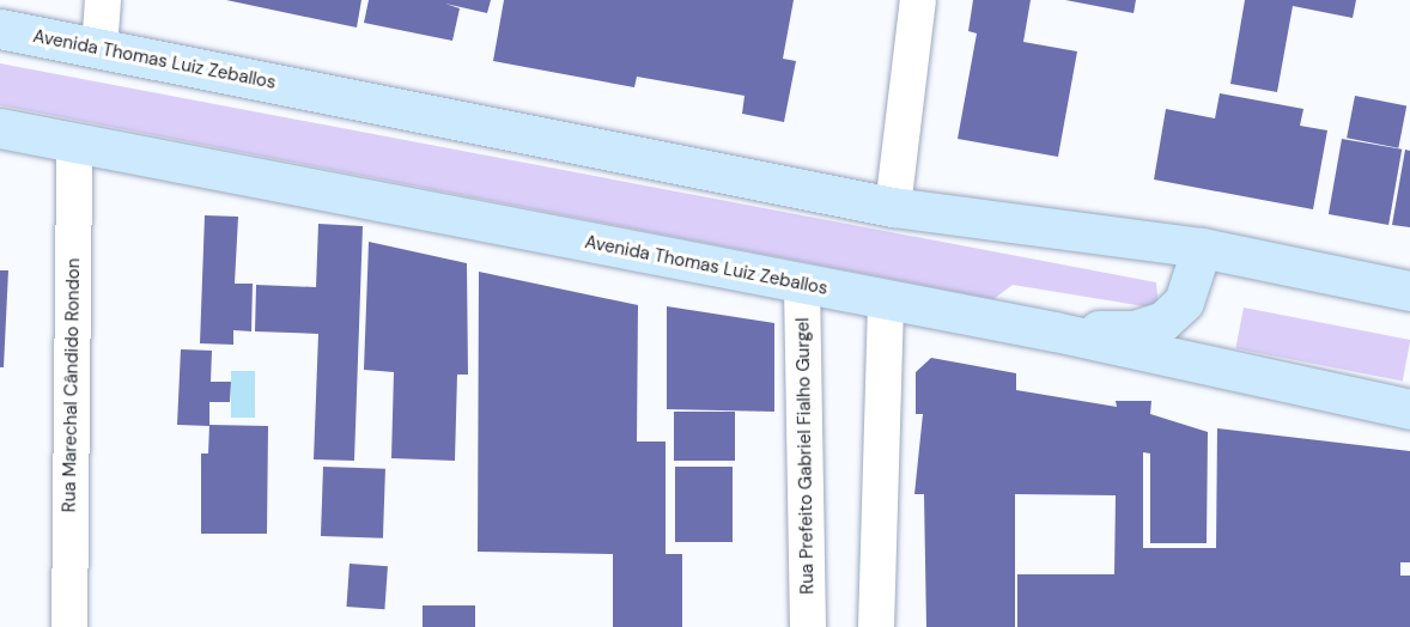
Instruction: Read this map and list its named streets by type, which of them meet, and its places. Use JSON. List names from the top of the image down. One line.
{"streets":{"main road":["Avenida Thomas Luiz Zeballos"],"street":["Rua Marechal Cândido Rondon","Rua Prefeito Gabriel Fialho Gurgel"]},"crossings":[["Avenida Thomas Luiz Zeballos","Rua Marechal Cândido Rondon"],["Avenida Thomas Luiz Zeballos","Rua Prefeito Gabriel Fialho Gurgel"]]}
